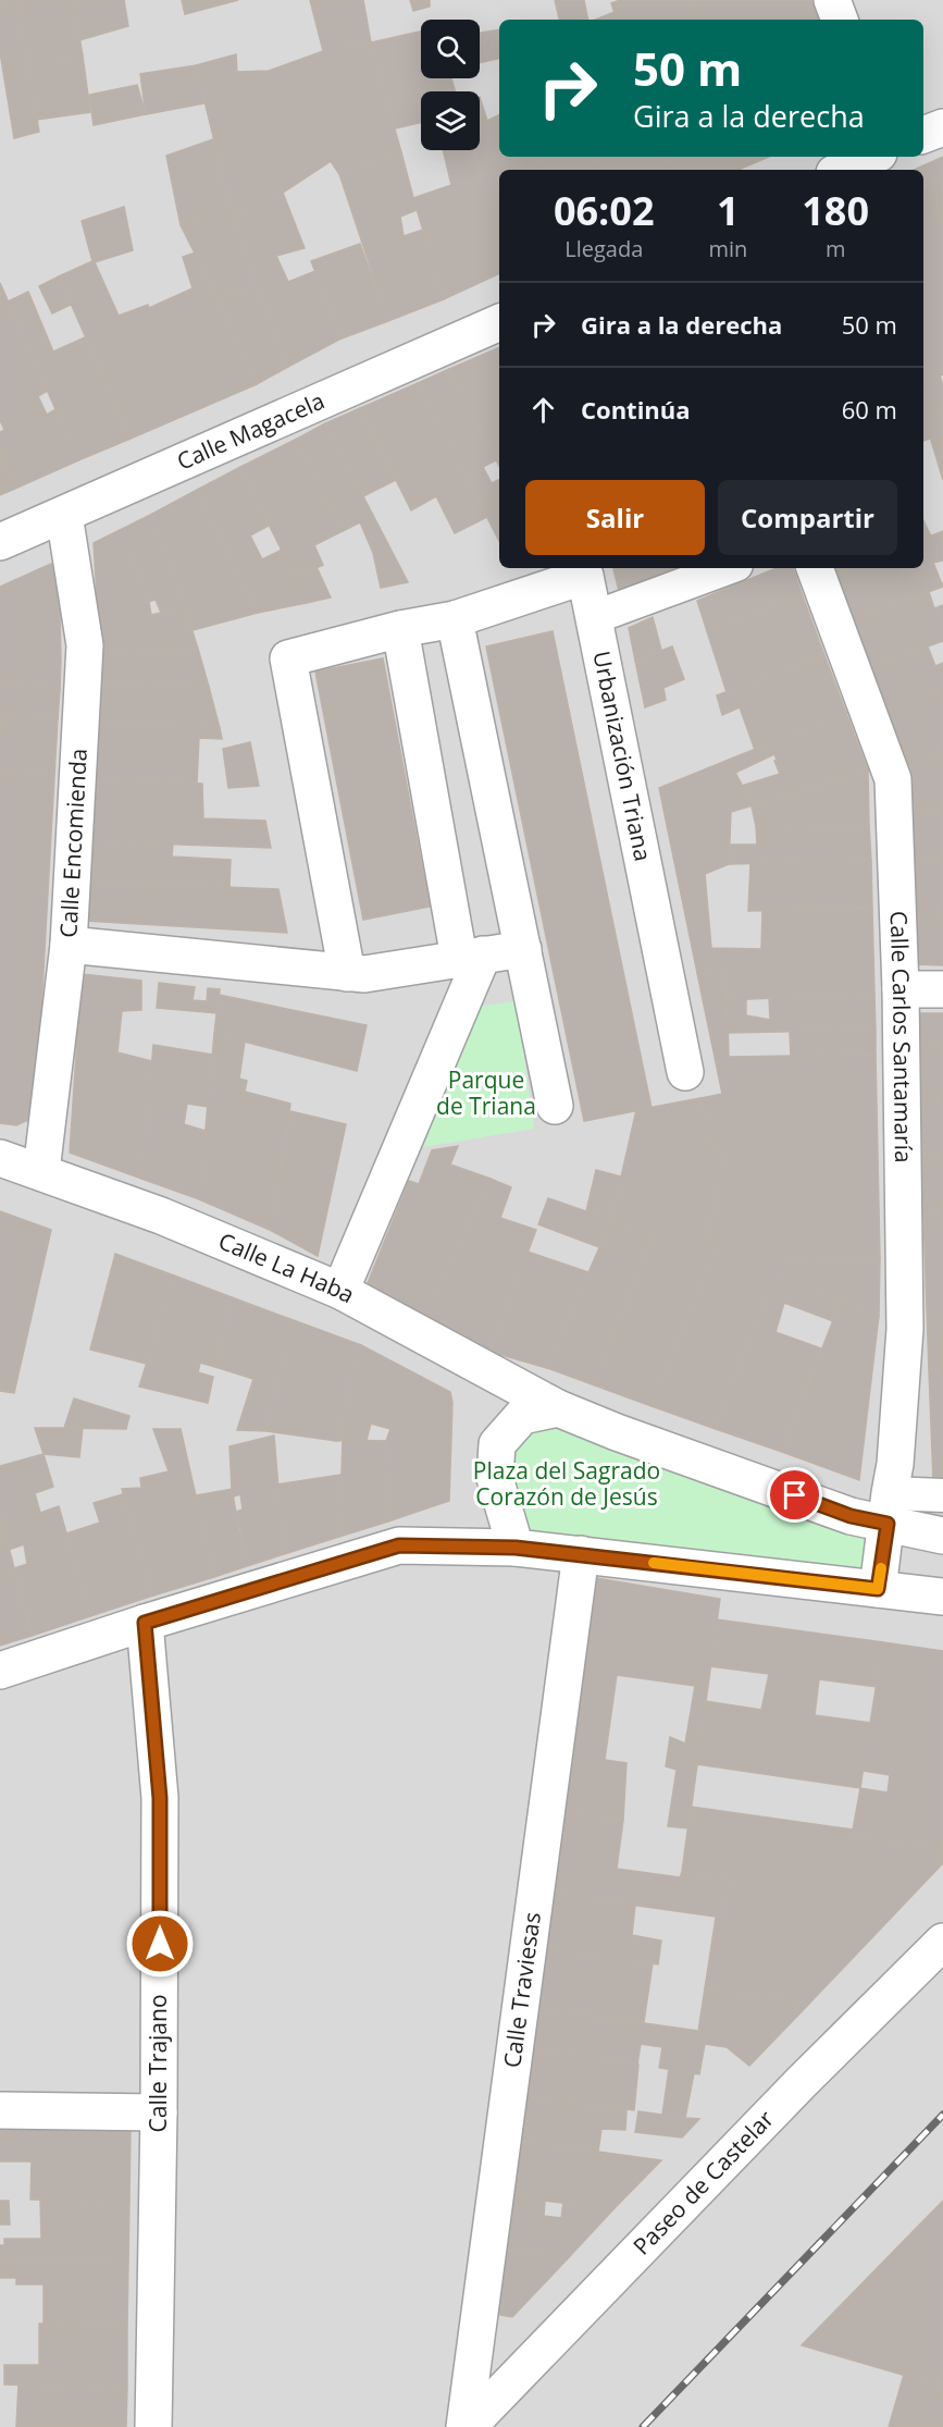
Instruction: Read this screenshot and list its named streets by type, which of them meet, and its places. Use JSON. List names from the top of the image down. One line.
{"streets":{"street":["Calle Magacela","Urbanización Triana","Calle Encomienda","Calle Carlos Santamaría","Calle La Haba","Calle Traviesas","Calle Trajano","Paseo de Castelar"]},"crossings":[["Calle Magacela","Calle Encomienda"],["Calle Encomienda","Calle La Haba"],["Calle Traviesas","Paseo de Castelar"]],"parks":["Parque de Triana","Plaza del Sagrado Corazón de Jesús"],"page":{"turn":["50 m","Gira a la derecha"],"eta":["06:02","Llegada","1","min","180","m"],"list":[{"name":"Gira a la derecha","value":"50 m"},{"name":"Continúa","value":"60 m"}],"buttons":["Salir","Compartir"]}}
